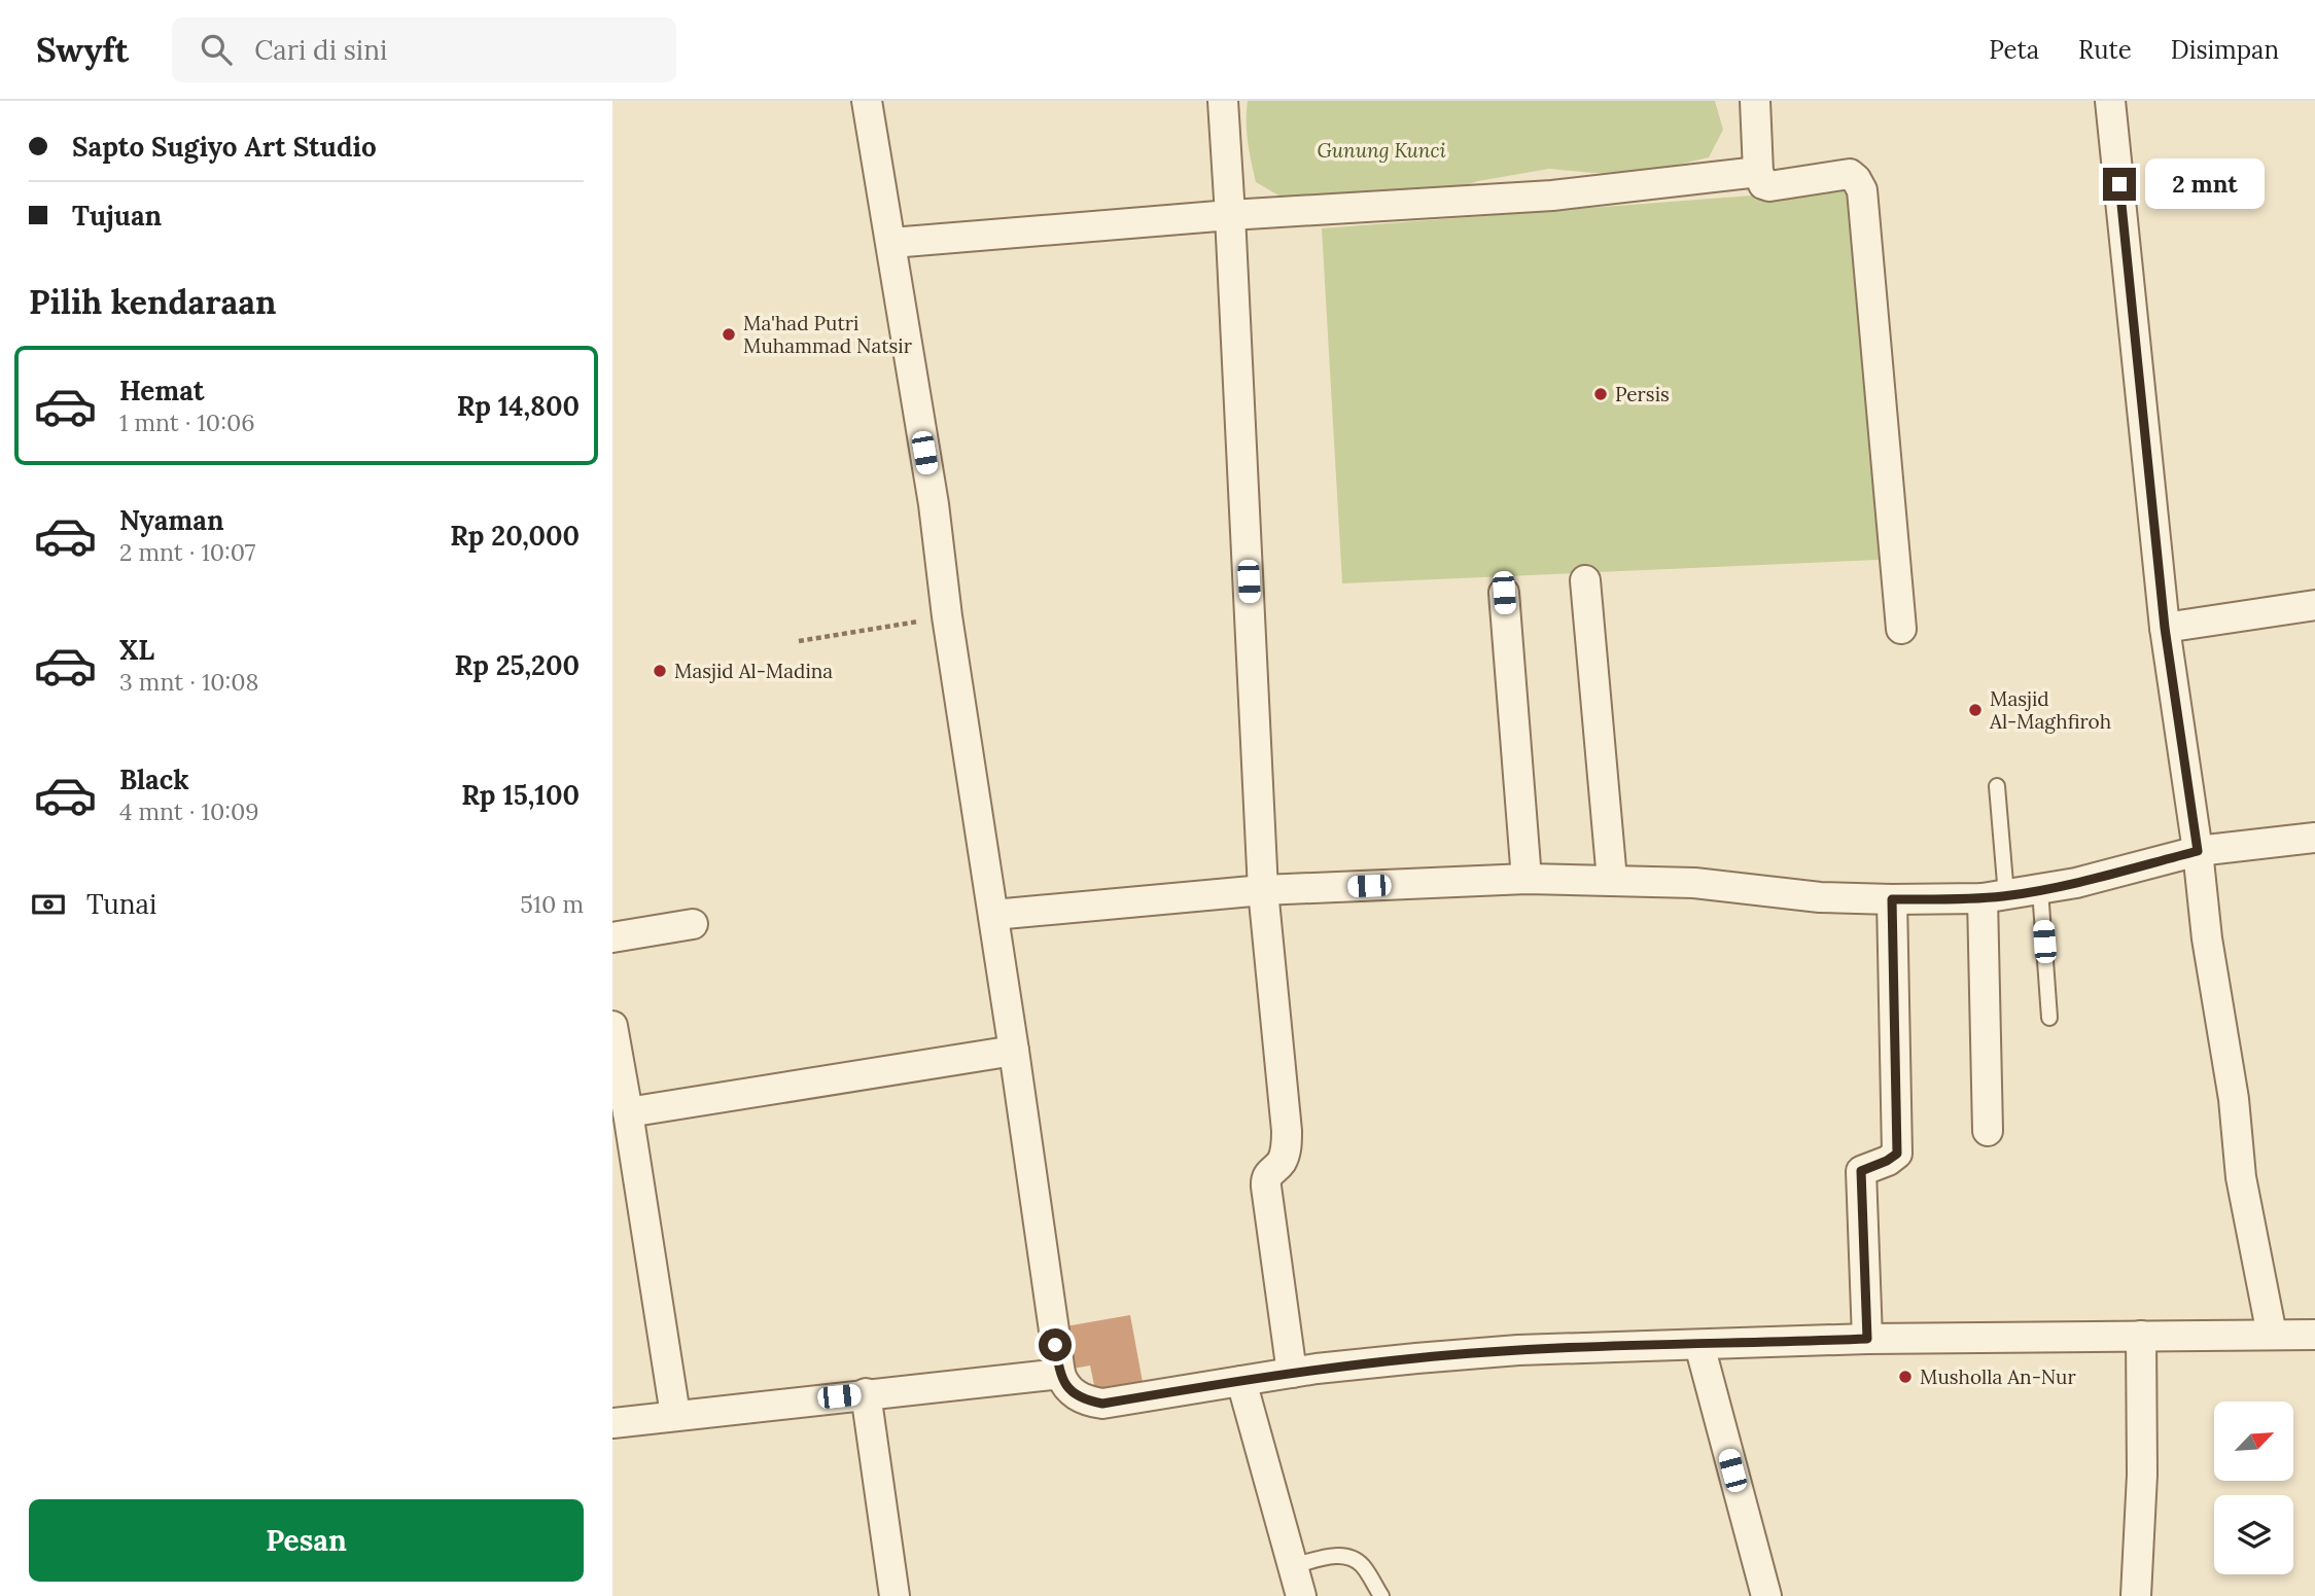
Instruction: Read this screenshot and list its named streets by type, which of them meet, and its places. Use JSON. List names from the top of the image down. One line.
{"parks":["Gunung Kunci"],"places":["Ma'had Putri Muhammad Natsir","Persis","Masjid Al-Madina","Masjid Al-Maghfiroh","Musholla An-Nur"],"north":"top right","page":{"header":"Swyft","search":"Cari di sini","nav":["Peta","Rute","Disimpan"],"banner":["Sapto Sugiyo Art Studio","Tujuan"],"bubble":"2 mnt","heading":"Pilih kendaraan","list":[{"name":"Hemat","note":"1 mnt · 10:06","value":"Rp 14,800"},{"name":"Nyaman","note":"2 mnt · 10:07","value":"Rp 20,000"},{"name":"XL","note":"3 mnt · 10:08","value":"Rp 25,200"},{"name":"Black","note":"4 mnt · 10:09","value":"Rp 15,100"}],"pay":["Tunai","510 m"],"buttons":"Pesan"}}
